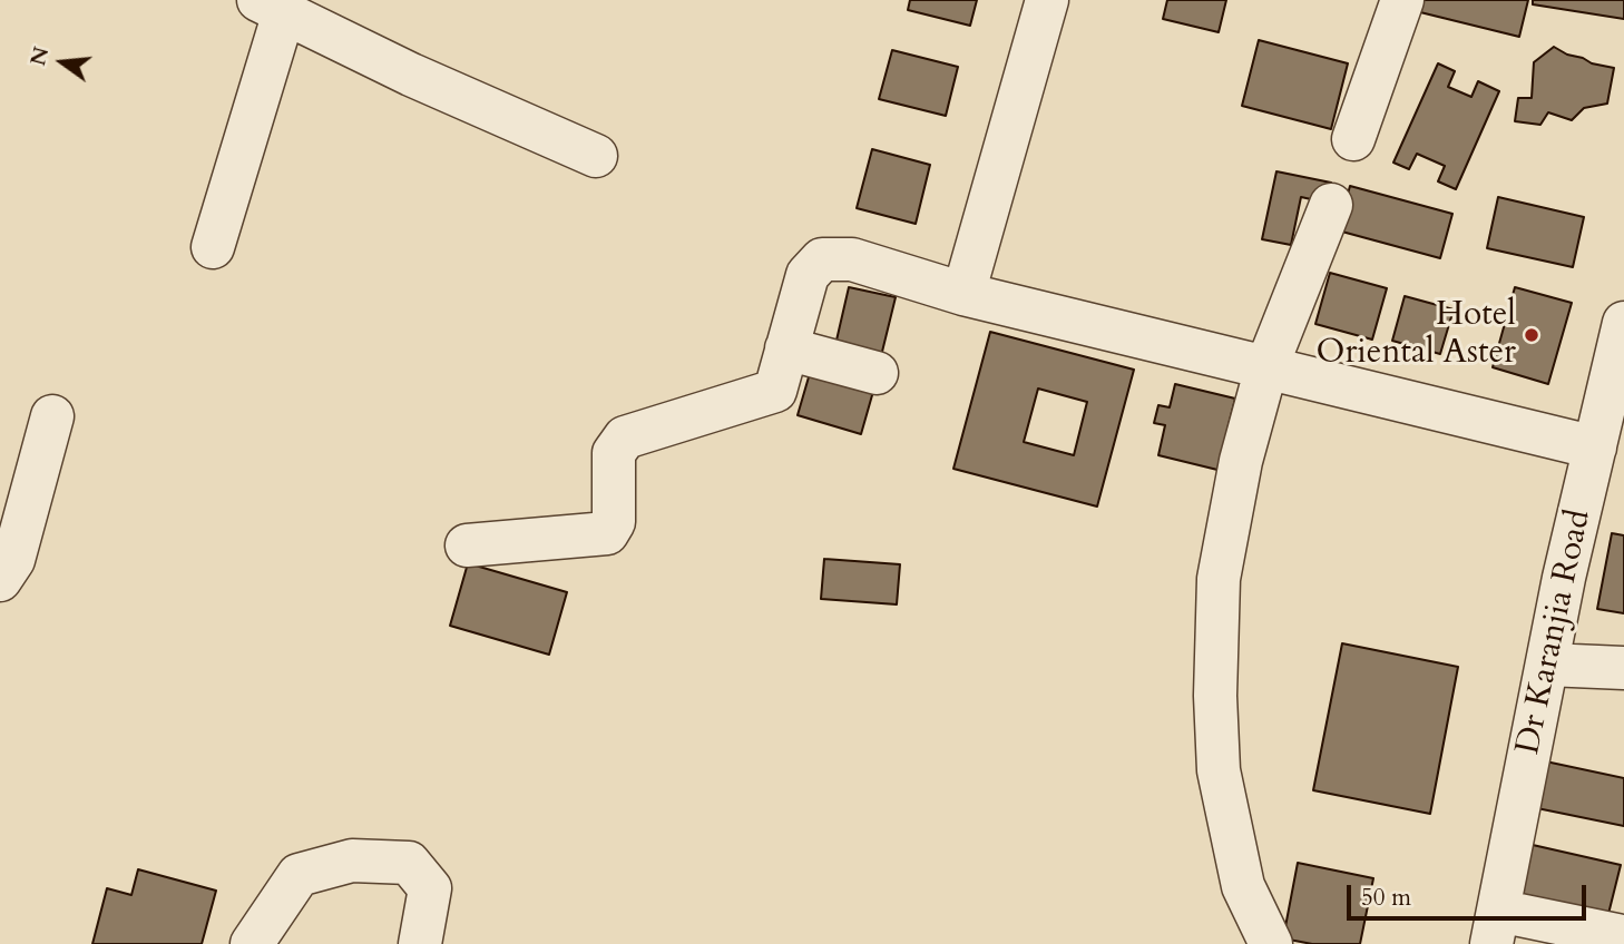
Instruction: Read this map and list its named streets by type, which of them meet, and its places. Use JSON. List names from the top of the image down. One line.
{"streets":{"street":["Dr Karanjia Road"]},"places":["Hotel Oriental Aster"],"scale_bar":"50 m","north":"left"}
